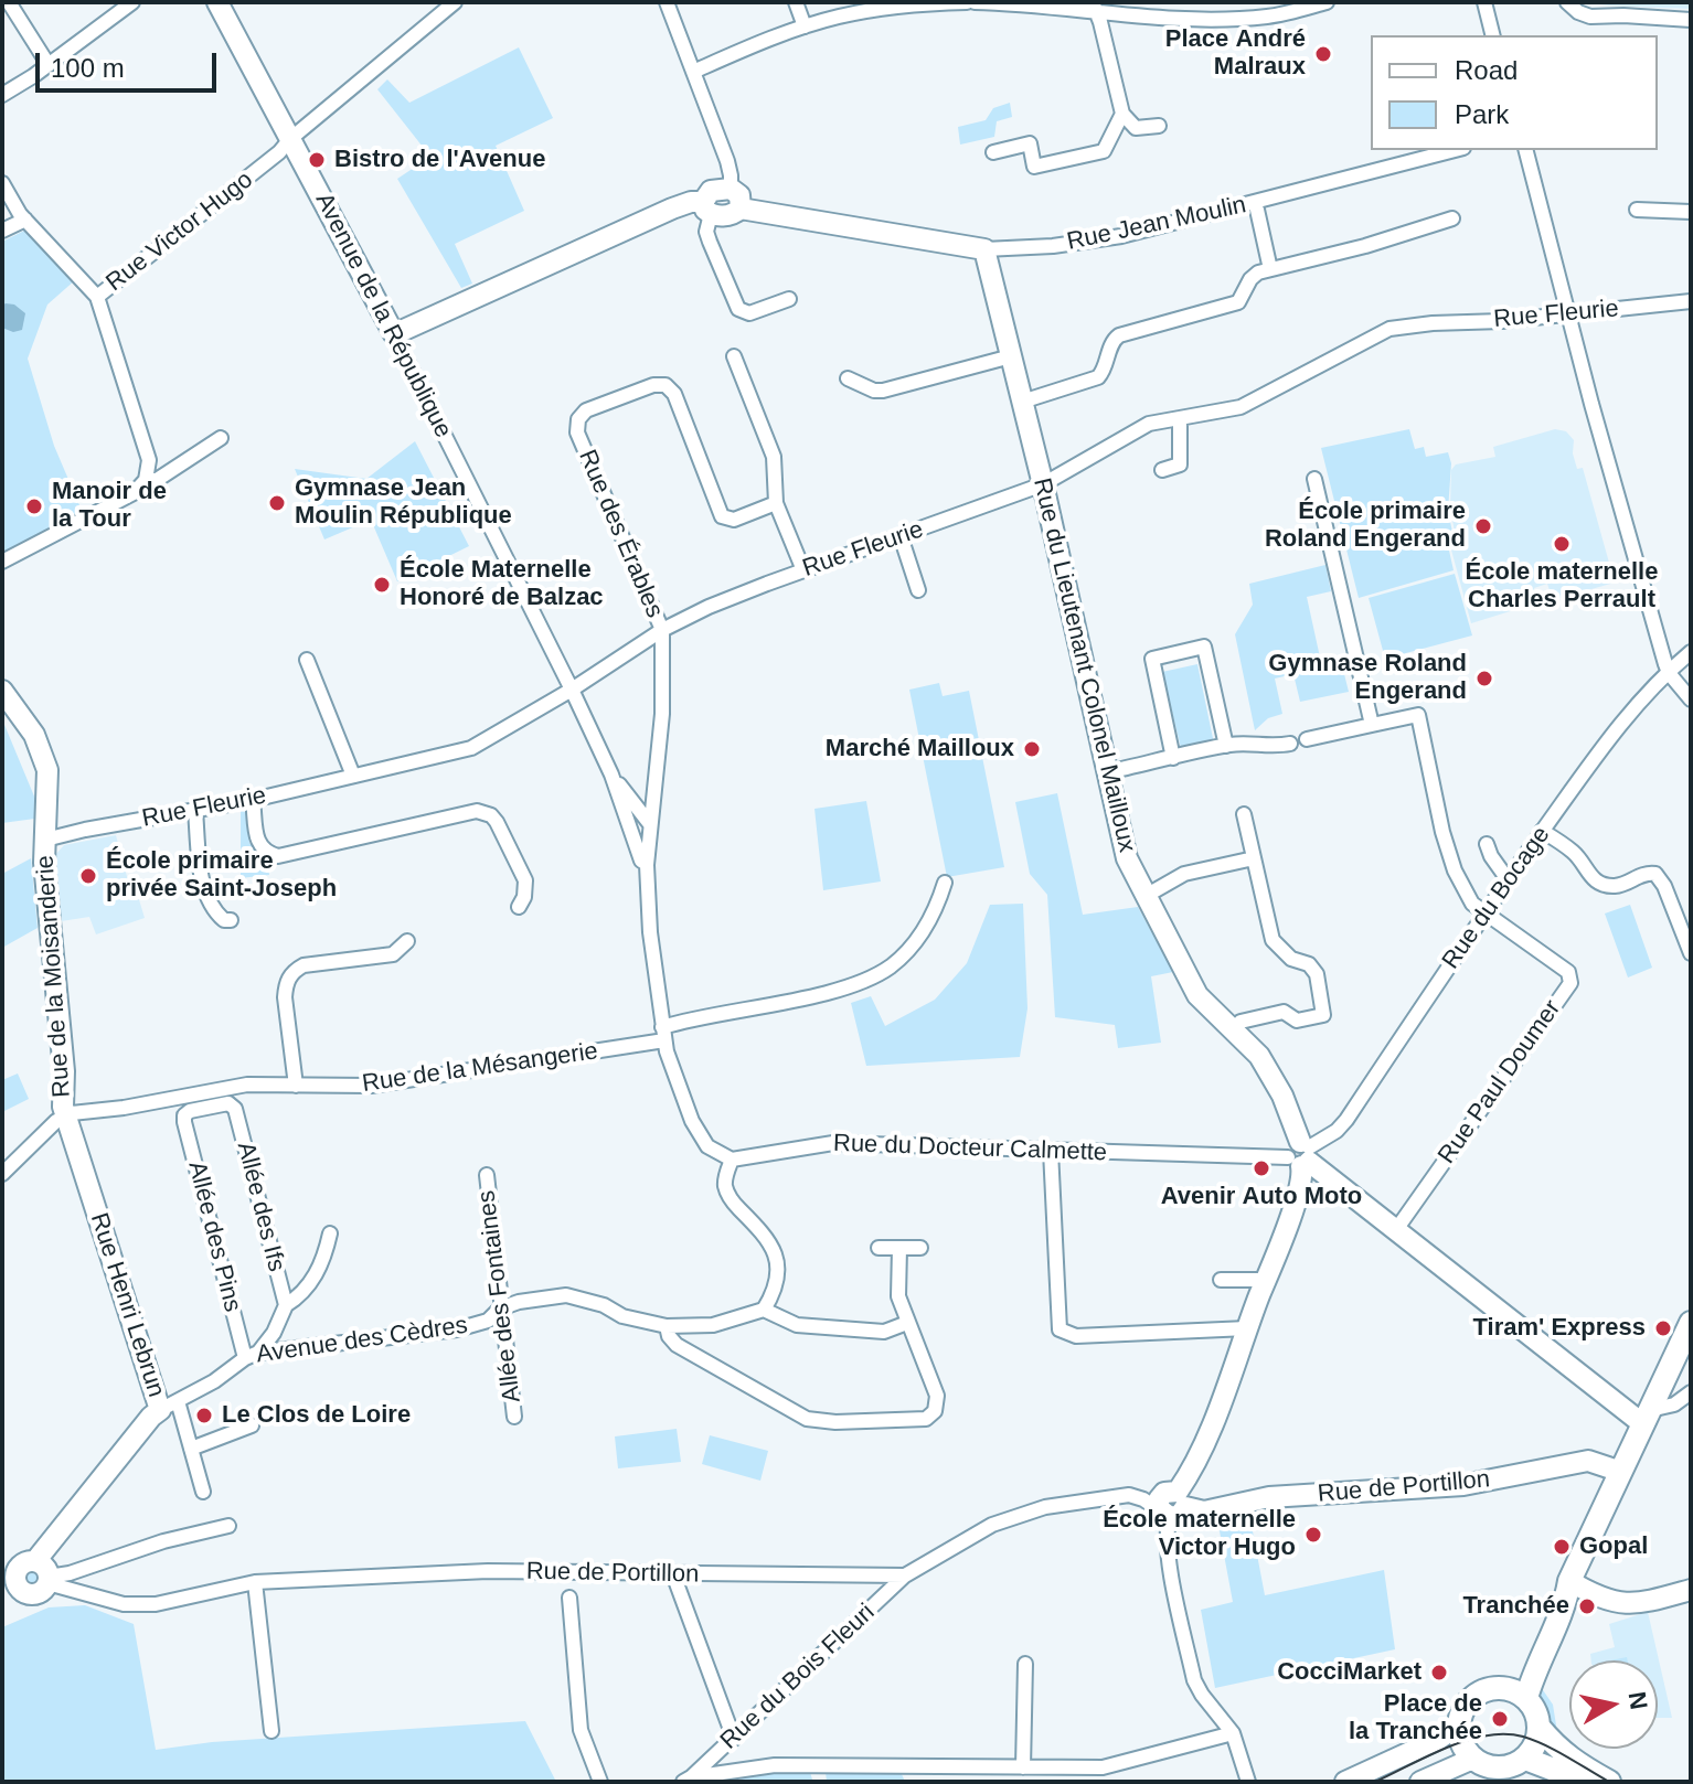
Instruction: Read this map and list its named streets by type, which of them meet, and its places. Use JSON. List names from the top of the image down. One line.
{"streets":{"street":["Rue Jean Moulin","Rue Victor Hugo","Rue Fleurie","Avenue de la République","Rue des Érables","Rue du Lieutenant Colonel Mailloux","Rue du Bocage","Rue de la Moisanderie","Rue de la Mésangerie","Rue Paul Doumer","Rue du Docteur Calmette","Allée des Ifs","Allée des Pins","Allée des Fontaines","Rue Henri Lebrun","Avenue des Cèdres","Rue de Portillon","Rue du Bois Fleuri"]},"crossings":[["Rue Jean Moulin","Rue du Lieutenant Colonel Mailloux"],["Rue Victor Hugo","Avenue de la République"],["Rue Fleurie","Avenue de la République"],["Rue Fleurie","Rue des Érables"],["Rue Fleurie","Rue du Lieutenant Colonel Mailloux"],["Rue Fleurie","Rue de la Moisanderie"],["Rue du Lieutenant Colonel Mailloux","Rue du Bocage"],["Rue du Lieutenant Colonel Mailloux","Rue du Docteur Calmette"],["Rue du Bocage","Rue Paul Doumer"],["Rue du Bocage","Rue du Docteur Calmette"],["Rue de la Moisanderie","Rue de la Mésangerie"],["Rue de la Moisanderie","Rue Henri Lebrun"],["Rue de la Mésangerie","Rue Henri Lebrun"],["Allée des Ifs","Allée des Pins"],["Allée des Ifs","Avenue des Cèdres"],["Allée des Pins","Avenue des Cèdres"],["Allée des Fontaines","Avenue des Cèdres"],["Rue Henri Lebrun","Avenue des Cèdres"],["Rue Henri Lebrun","Rue de Portillon"],["Rue de Portillon","Rue du Bois Fleuri"]],"places":["Place André Malraux","Bistro de l'Avenue","Gymnase Jean Moulin République","Manoir de la Tour","École primaire Roland Engerand","École maternelle Charles Perrault","École Maternelle Honoré de Balzac","Gymnase Roland Engerand","Marché Mailloux","École primaire privée Saint-Joseph","Avenir Auto Moto","Tiram' Express","Le Clos de Loire","École maternelle Victor Hugo","Gopal","Tranchée","CocciMarket","Place de la Tranchée"],"legend":["Road","Park"],"scale_bar":"100 m","north":"right"}
